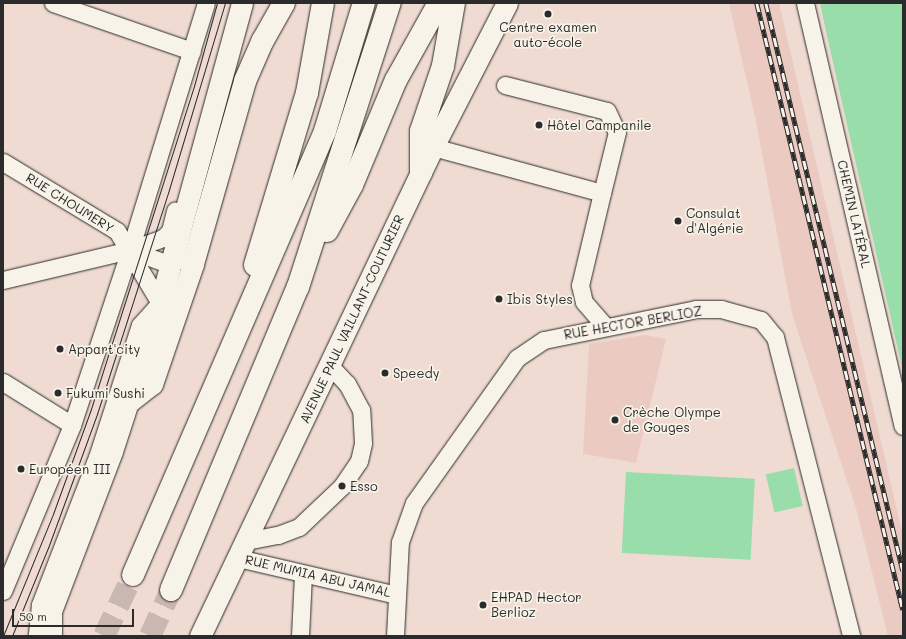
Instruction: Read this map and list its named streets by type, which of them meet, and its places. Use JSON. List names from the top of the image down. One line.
{"streets":{"main road":["AVENUE PAUL VAILLANT-COUTURIER"],"street":["RUE CHOUMERY","CHEMIN LATÉRAL","RUE HECTOR BERLIOZ","RUE MUMIA ABU JAMAL"]},"crossings":[["AVENUE PAUL VAILLANT-COUTURIER","RUE MUMIA ABU JAMAL"],["RUE HECTOR BERLIOZ","RUE MUMIA ABU JAMAL"]],"places":["Centre examen auto-école","Hôtel Campanile","Consulat d'Algérie","Ibis Styles","Appart'city","Speedy","Fukumi Sushi","Crèche Olympe de Gouges","Européen III","Esso","EHPAD Hector Berlioz"],"scale_bar":"50 m"}
